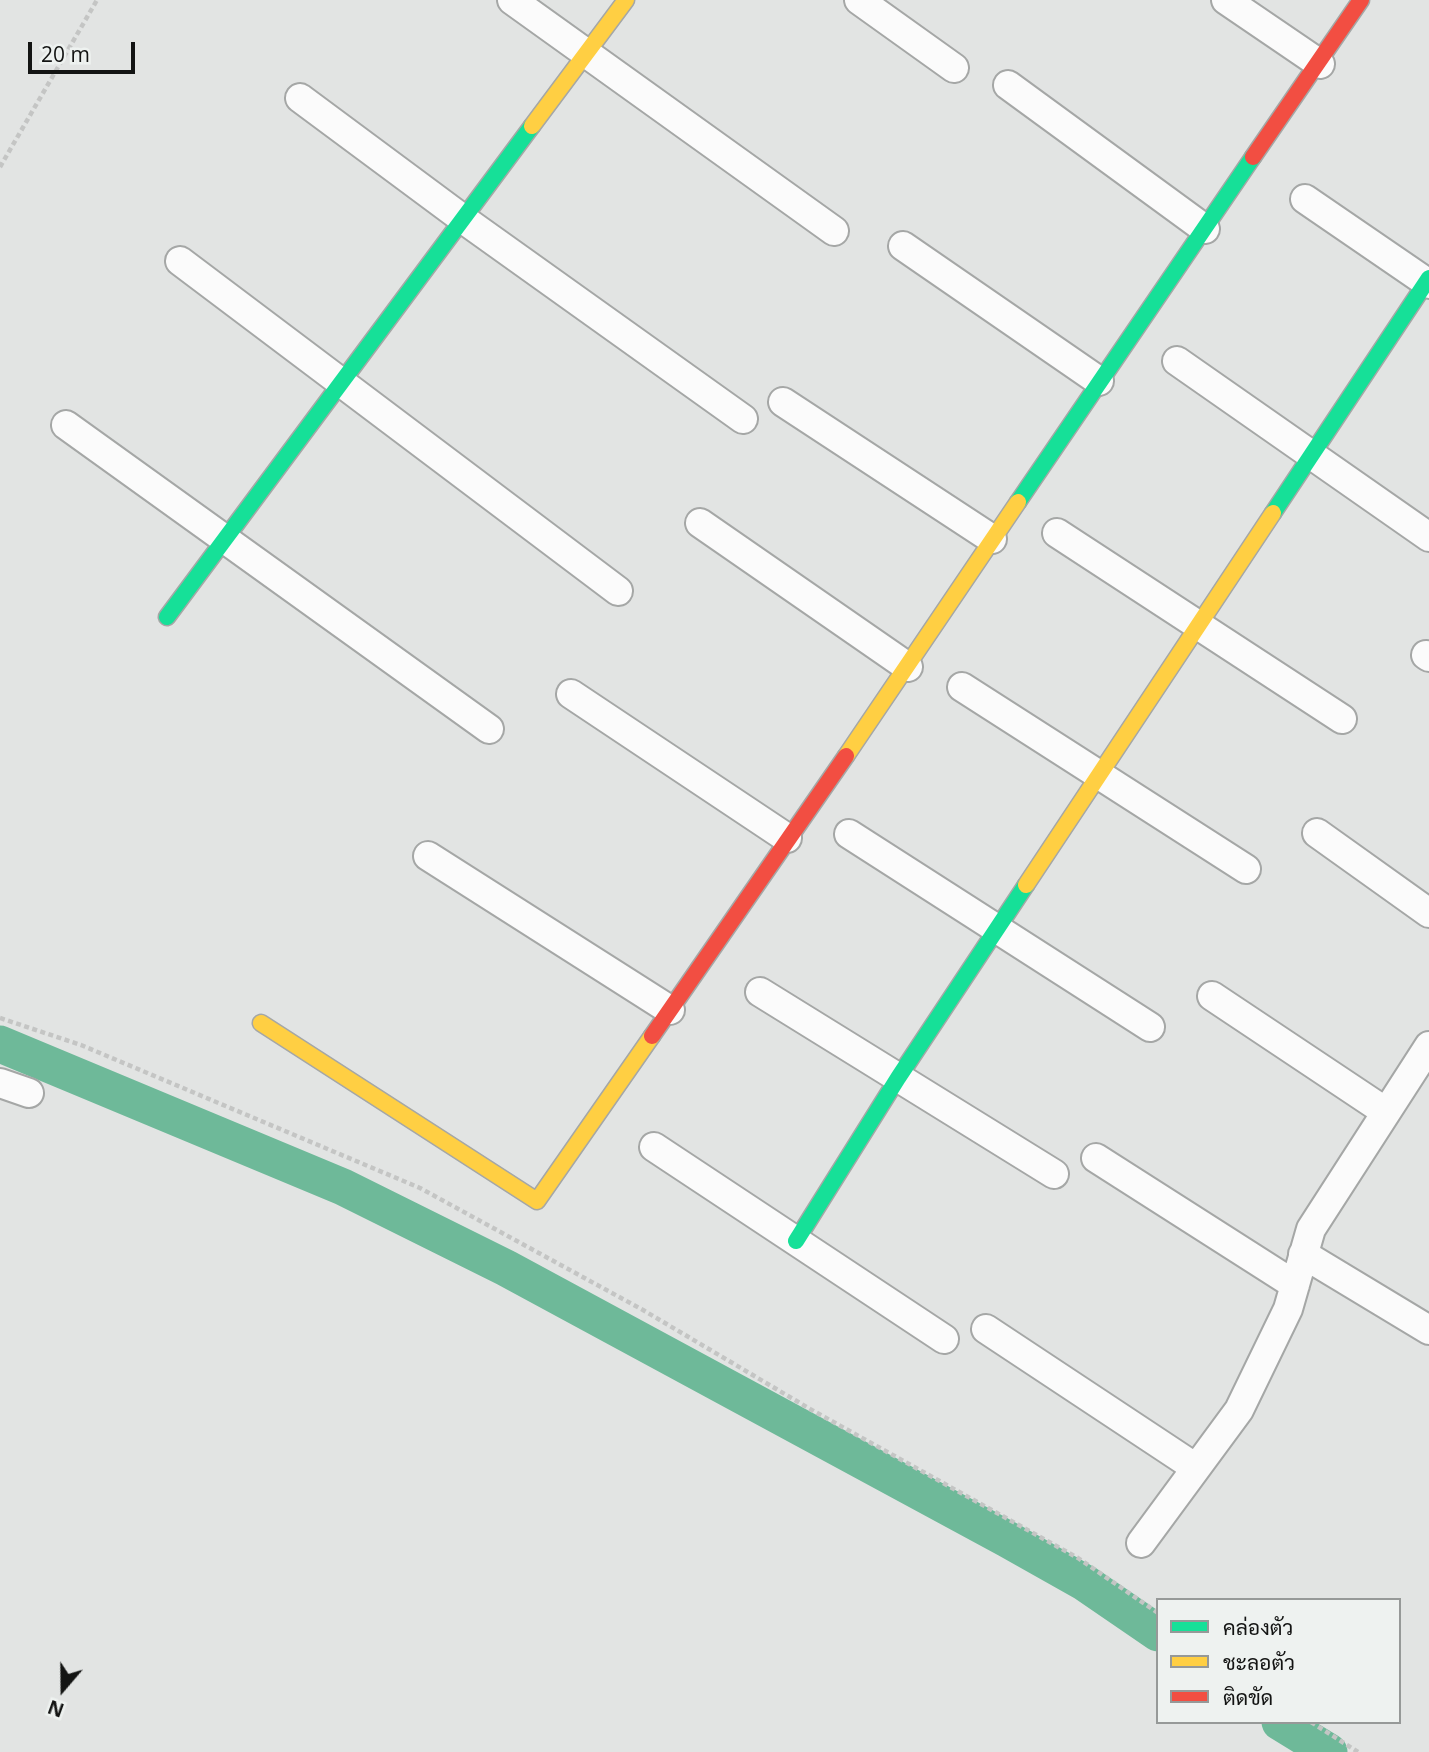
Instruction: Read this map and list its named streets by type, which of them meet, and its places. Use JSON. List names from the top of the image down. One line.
{"legend":["คล่องตัว","ชะลอตัว","ติดขัด"],"scale_bar":"20 m","north":"bottom"}
